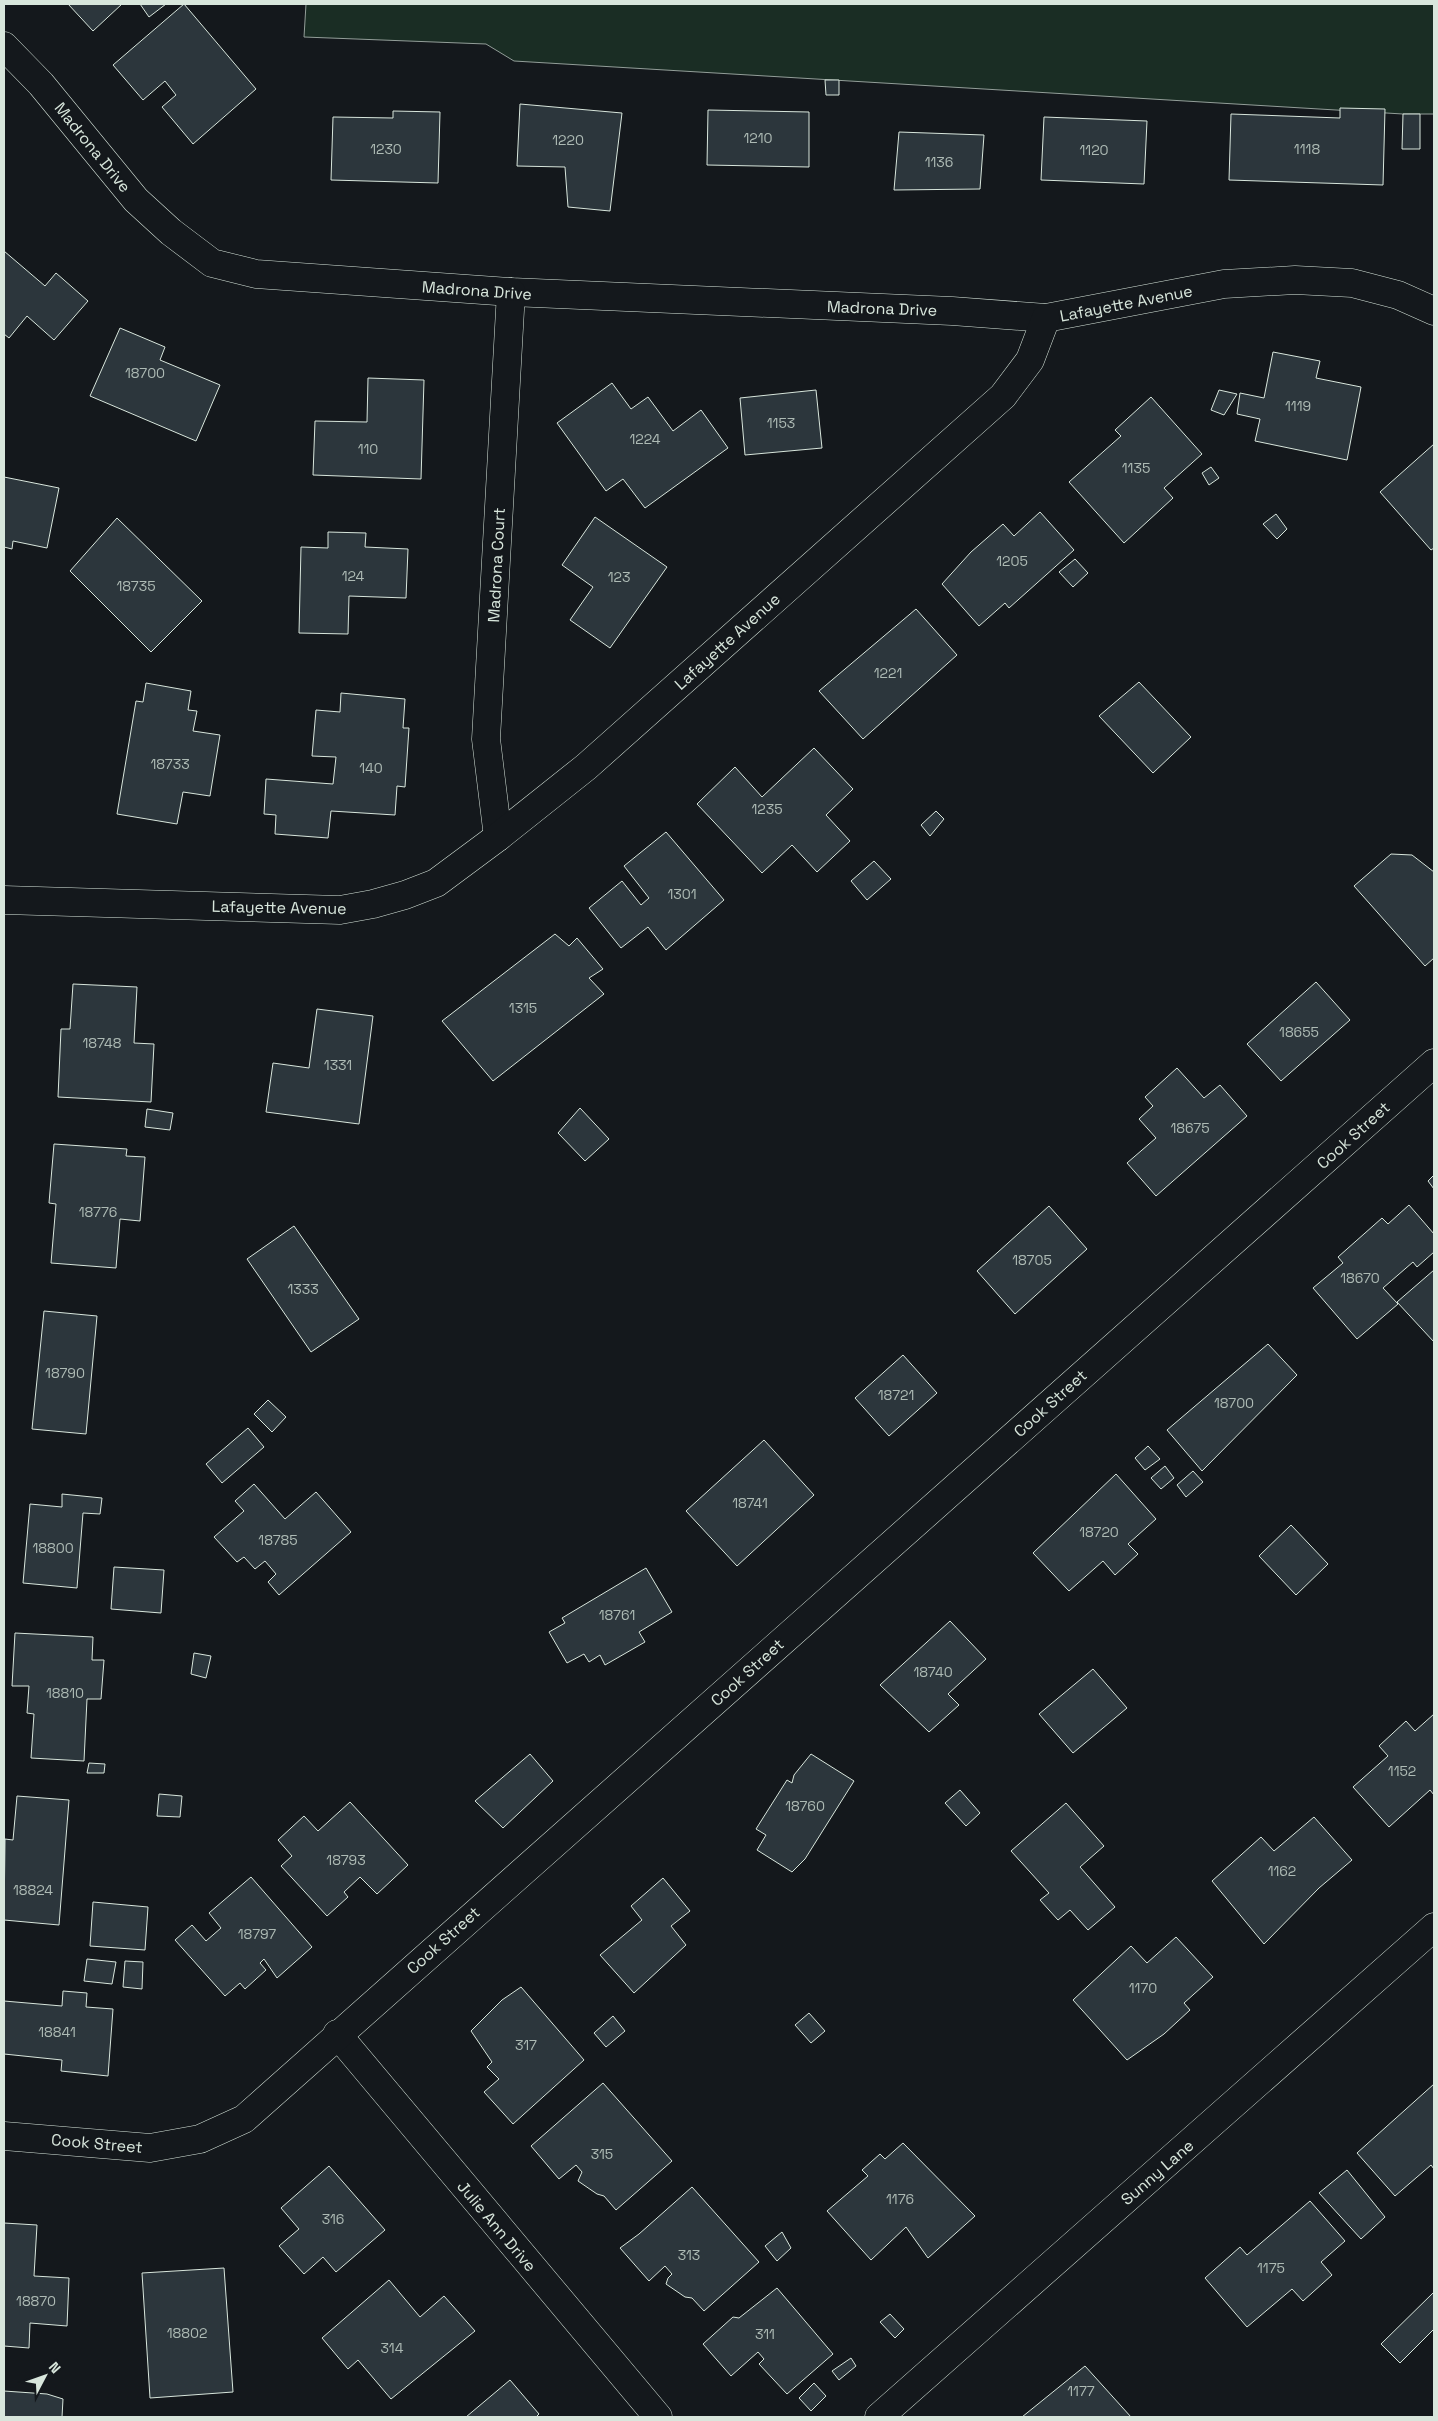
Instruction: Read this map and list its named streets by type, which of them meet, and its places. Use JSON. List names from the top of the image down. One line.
{"streets":{"street":["Madrona Drive","Lafayette Avenue","Madrona Court","Cook Street","Sunny Lane","Julie Ann Drive"]},"crossings":[["Madrona Drive","Lafayette Avenue"],["Madrona Drive","Madrona Court"],["Lafayette Avenue","Madrona Court"],["Cook Street","Julie Ann Drive"]],"house_numbers":["1210","1220","1230","1118","1120","1136","18700","1119","1153","1224","110","1135","1205","124","123","18735","1221","18733","140","1235","1301","1315","18655","18748","1331","18675","18776","18705","18670","1333","18790","18721","18700","18741","18720","18785","18800","18761","18740","18810","1152","18760","18793","1162","18824","18797","1170","18841","317","315","1176","316","313","1175","18870","18802","311","314","1177"],"north":"top right"}
